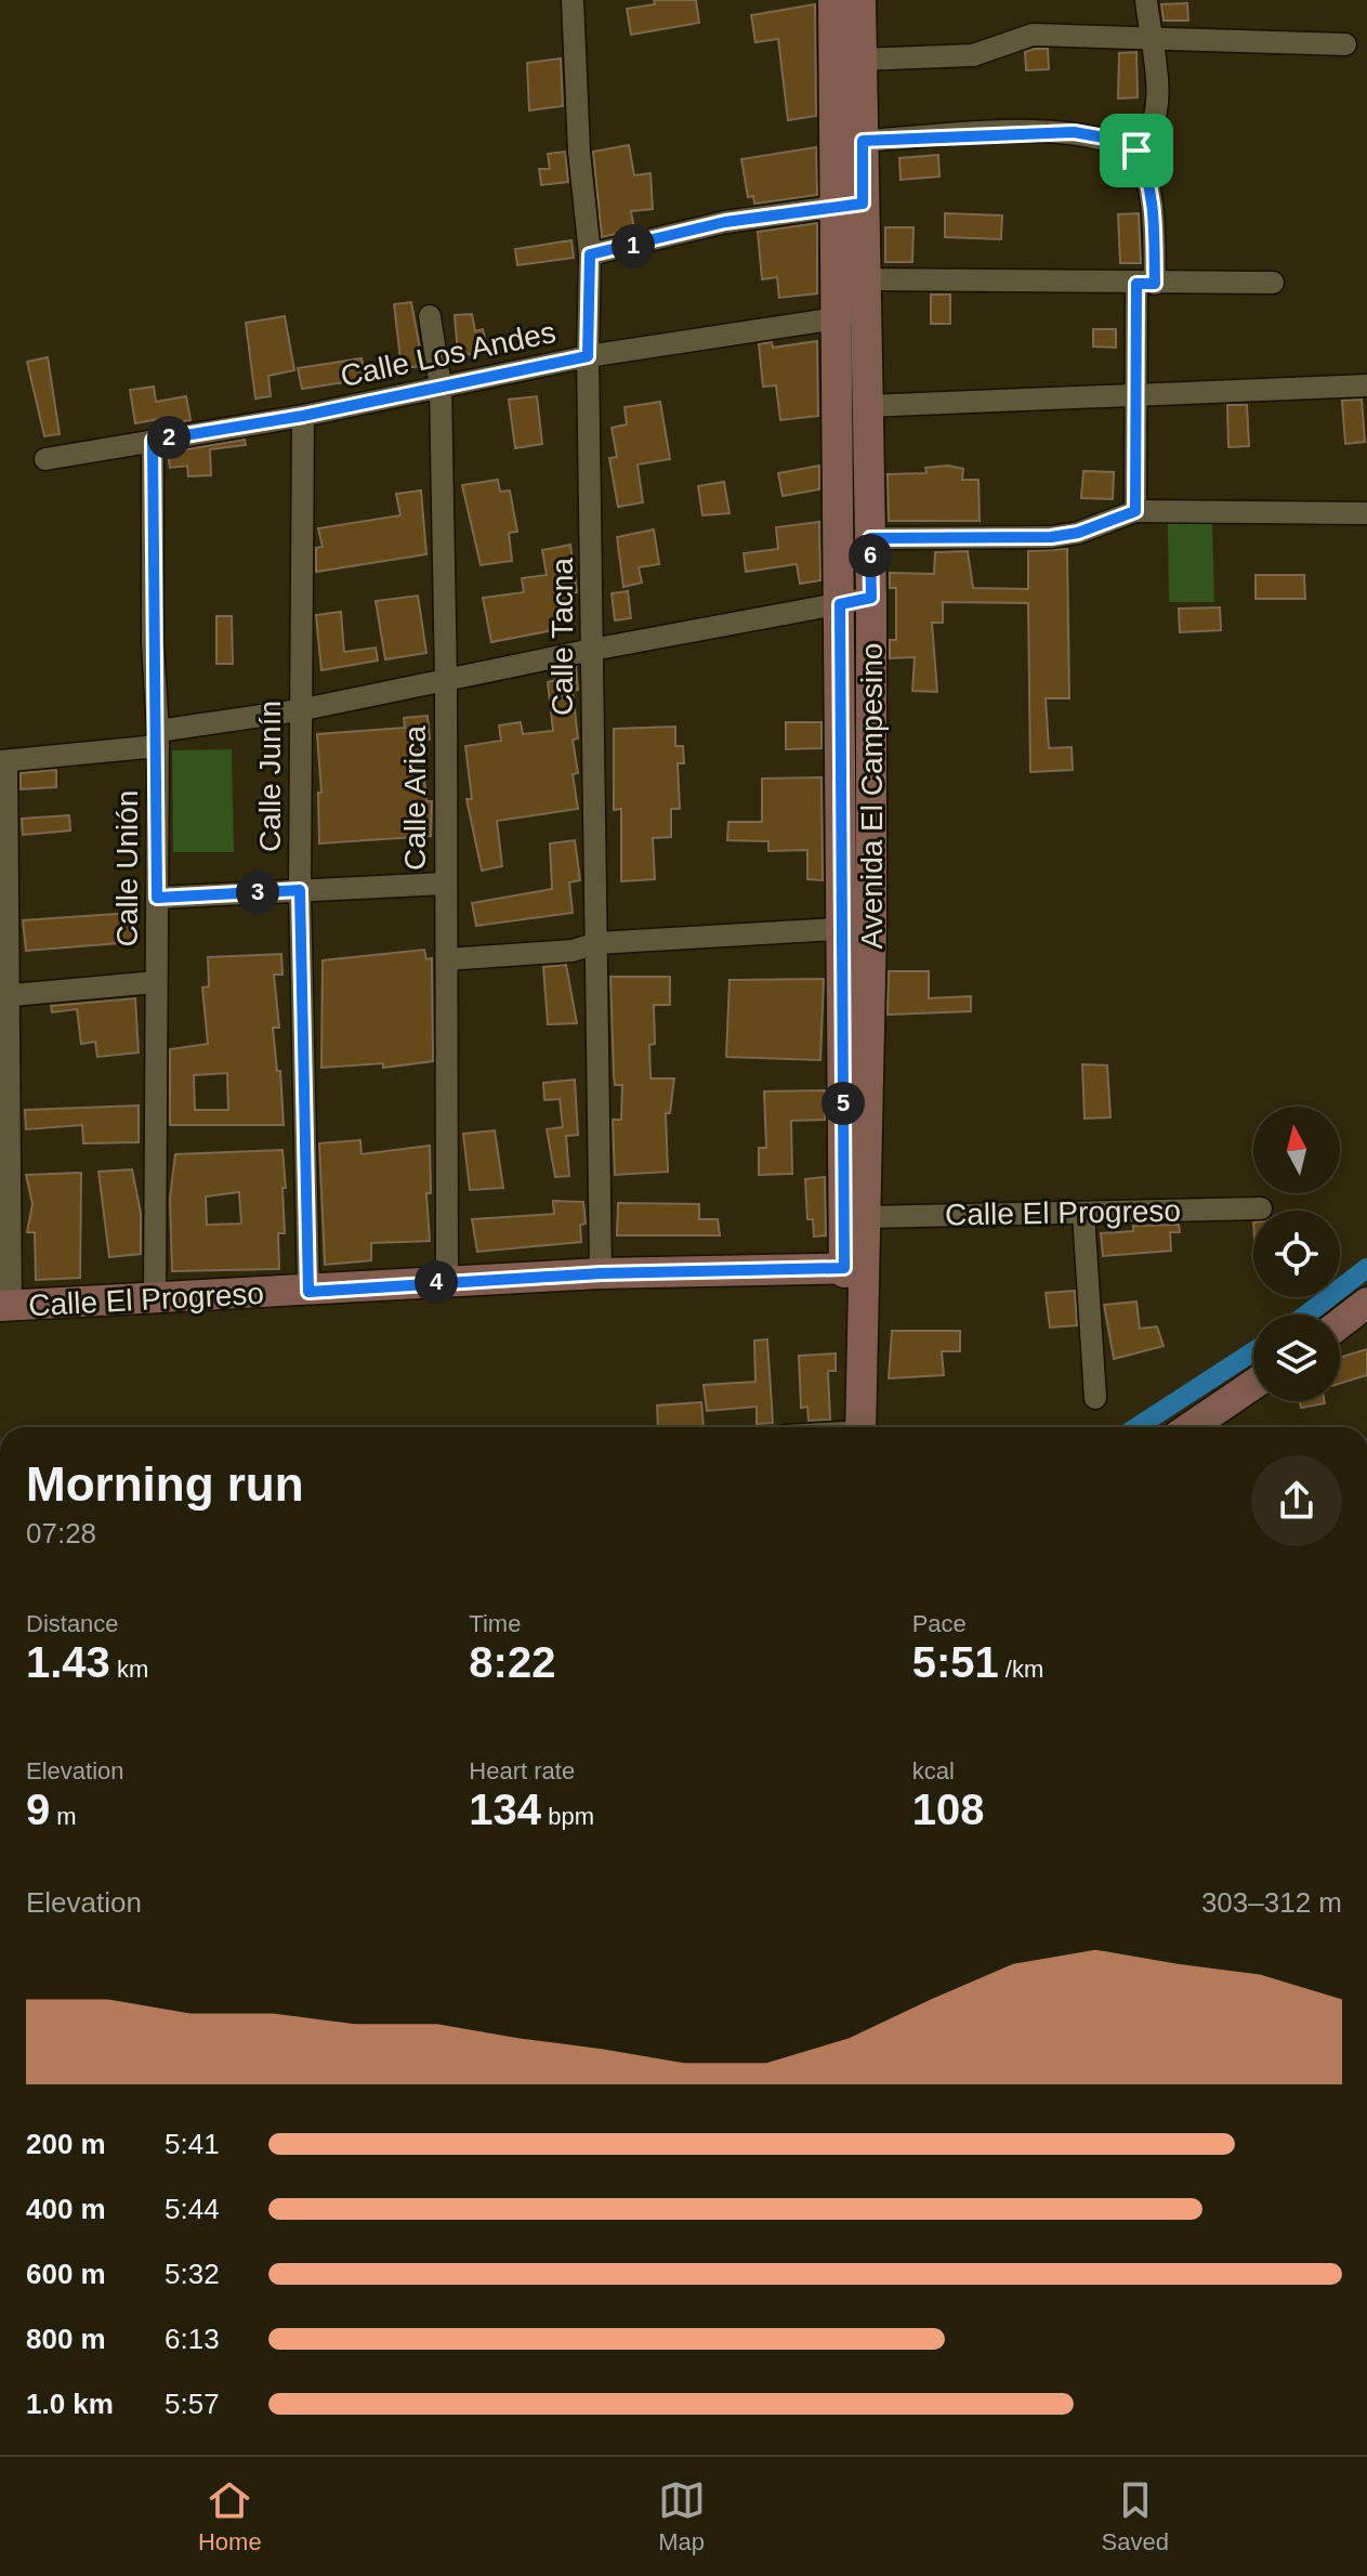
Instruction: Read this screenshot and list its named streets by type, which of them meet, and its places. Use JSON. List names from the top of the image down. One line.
{"streets":{"street":["Calle Los Andes","Calle Tacna","Calle Junín","Avenida El Campesino","Calle Arica","Calle Unión","Calle El Progreso"]},"crossings":[["Calle Los Andes","Calle Tacna"],["Calle Los Andes","Calle Junín"],["Calle Los Andes","Avenida El Campesino"],["Calle Los Andes","Calle Arica"],["Calle Los Andes","Calle Unión"],["Calle Tacna","Calle El Progreso"],["Calle Junín","Calle El Progreso"],["Avenida El Campesino","Calle El Progreso"],["Calle Arica","Calle El Progreso"],["Calle Unión","Calle El Progreso"]],"north":"top","page":{"pins":["1","2","6","3","5","4"],"heading":["Morning run","07:28"],"stats":[["Distance","1.43 km"],["Time","8:22"],["Pace","5:51 /km"],["Elevation","9 m"],["Heart rate","134 bpm"],["kcal","108"]],"chart":["Elevation","303–312 m"],"list":[{"name":"200 m","note":"5:41"},{"name":"400 m","note":"5:44"},{"name":"600 m","note":"5:32"},{"name":"800 m","note":"6:13"},{"name":"1.0 km","note":"5:57"}],"tabs":["Home","Map","Saved"]}}
